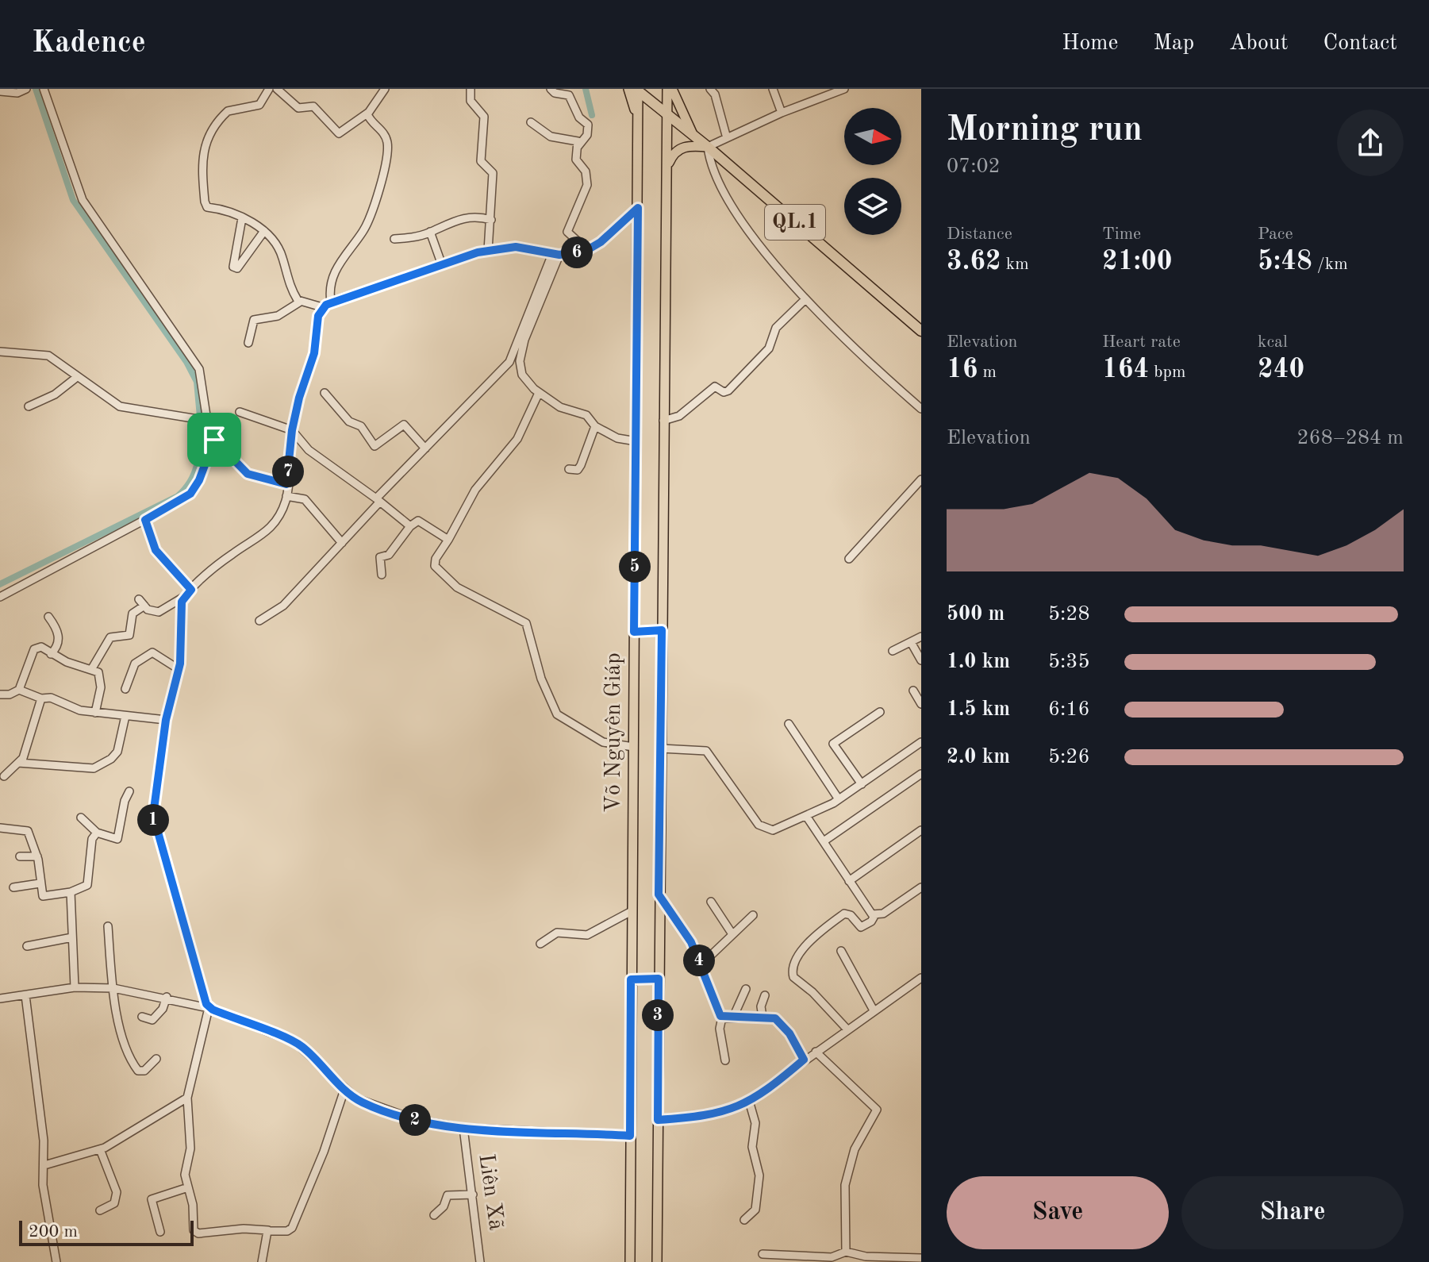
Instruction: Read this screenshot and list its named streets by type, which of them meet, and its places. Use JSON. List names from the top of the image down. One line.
{"streets":{"highway":["QL.1"],"main road":["Võ Nguyên Giáp"],"street":["Liên Xã"]},"crossings":[["QL.1","Võ Nguyên Giáp"]],"scale_bar":"200 m","north":"right","page":{"header":"Kadence","nav":["Home","Map","About","Contact"],"heading":["Morning run","07:02"],"stats":[["Distance","3.62 km"],["Time","21:00"],["Pace","5:48 /km"],["Elevation","16 m"],["Heart rate","164 bpm"],["kcal","240"]],"pins":["6","7","5","1","4","3","2"],"chart":["Elevation","268–284 m"],"list":[{"name":"500 m","note":"5:28"},{"name":"1.0 km","note":"5:35"},{"name":"1.5 km","note":"6:16"},{"name":"2.0 km","note":"5:26"}],"buttons":["Save","Share"],"scale":"200 m"}}
